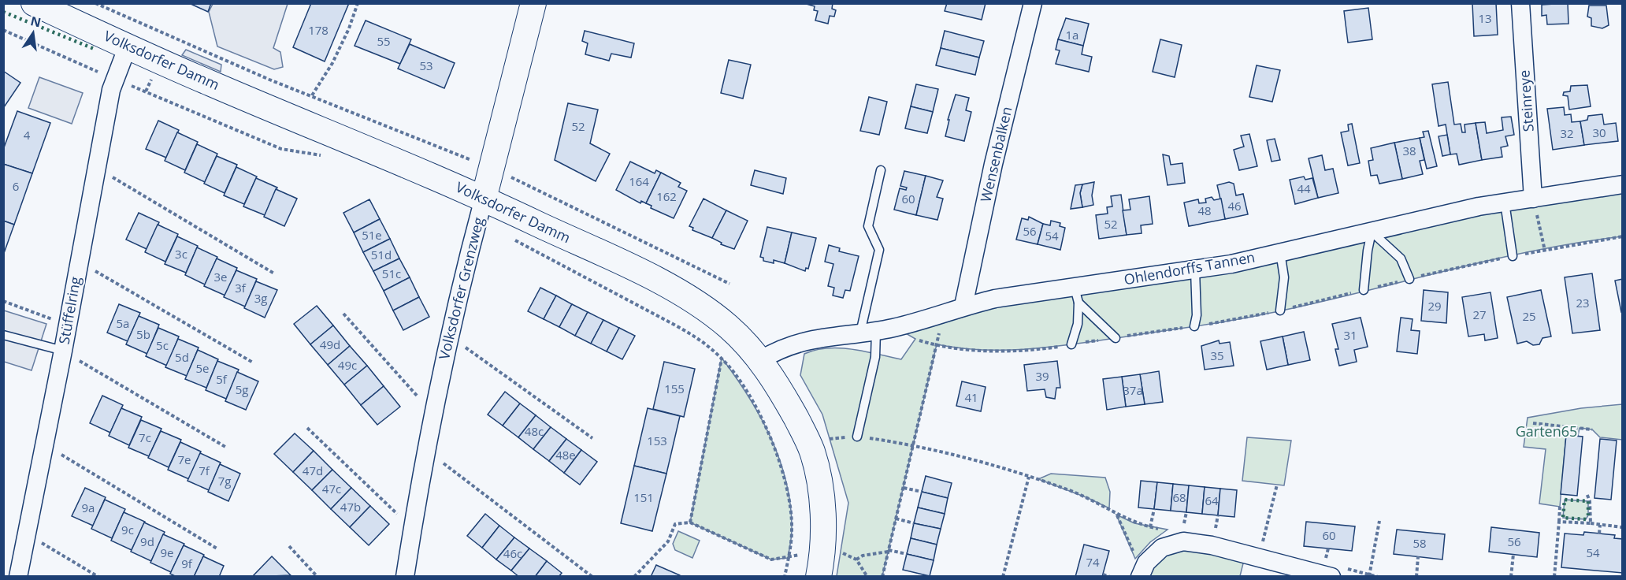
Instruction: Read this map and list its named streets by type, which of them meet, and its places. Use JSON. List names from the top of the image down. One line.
{"streets":{"main road":["Volksdorfer Damm","Volksdorfer Grenzweg"],"street":["Steinreye","Wensenbalken","Ohlendorffs Tannen","Stüffelring"]},"crossings":[["Volksdorfer Damm","Ohlendorffs Tannen"],["Volksdorfer Damm","Volksdorfer Grenzweg"],["Volksdorfer Damm","Stüffelring"],["Steinreye","Ohlendorffs Tannen"],["Wensenbalken","Ohlendorffs Tannen"]],"parks":["Garten65"],"house_numbers":["13","178","1a","55","53","52","30","32","4","38","164","6","44","162","60","46","48","52","56","51e","54","3c","51d","51c","3e","3f","3g","23","29","27","25","5a","5b","31","49d","5c","35","5d","49c","5e","39","5f","155","5g","37a","41","48c","7c","153","48e","7e","7f","47d","7g","47c","151","68","64","47b","9a","9c","60","9d","56","58","9e","54","46c","74","9f"],"north":"top"}
